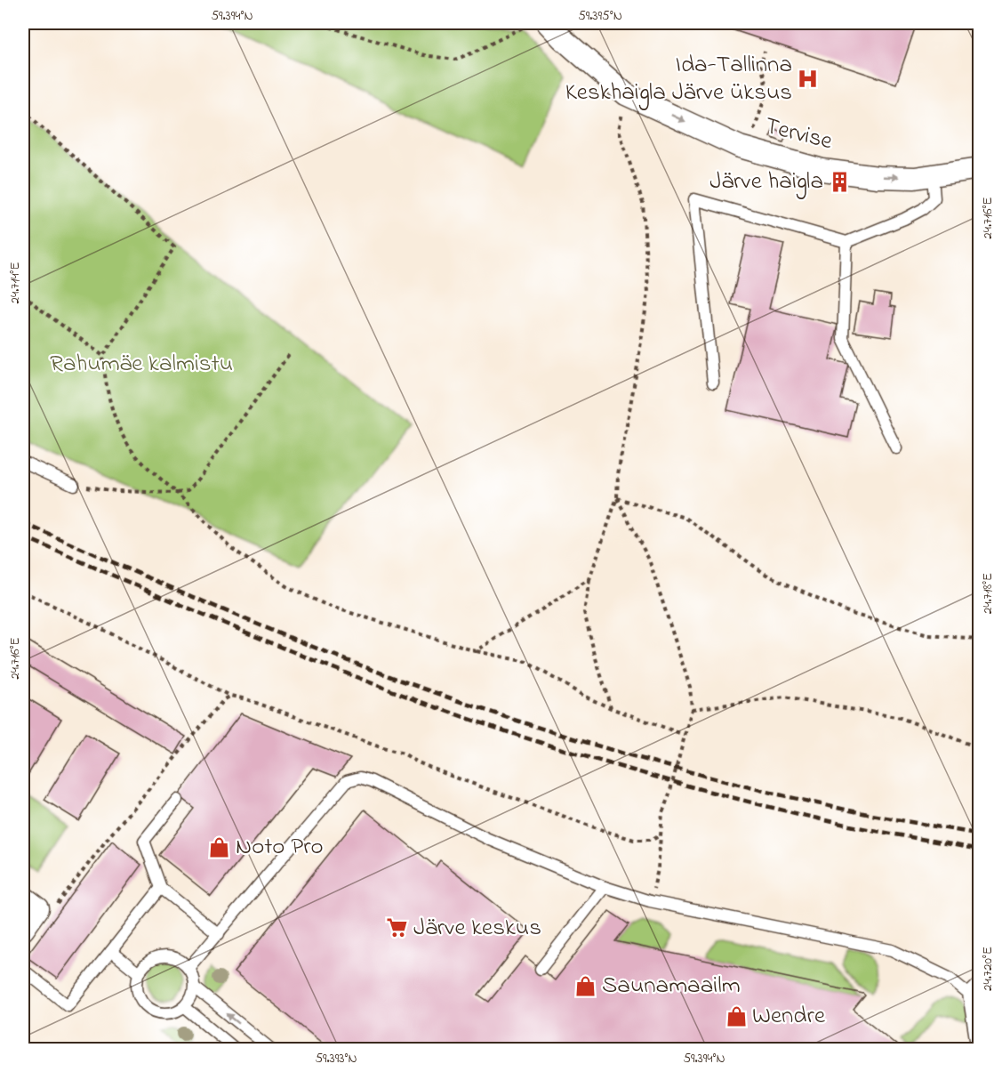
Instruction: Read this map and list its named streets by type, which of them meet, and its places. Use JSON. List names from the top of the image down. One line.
{"streets":{"street":["Tervise"]},"one_way":["Tervise"],"parks":["Rahumäe kalmistu"],"places":{"hospital":["Ida-Tallinna Keskhaigla Järve üksus"],"building":["Järve haigla"],"shop":["Noto Pro","Saunamaailm","Wendre"],"supermarket":["Järve keskus"]},"coordinates":["59.394°N","59.395°N","24.716°E","24.714°E","24.718°E","24.720°E","59.393°N"]}
